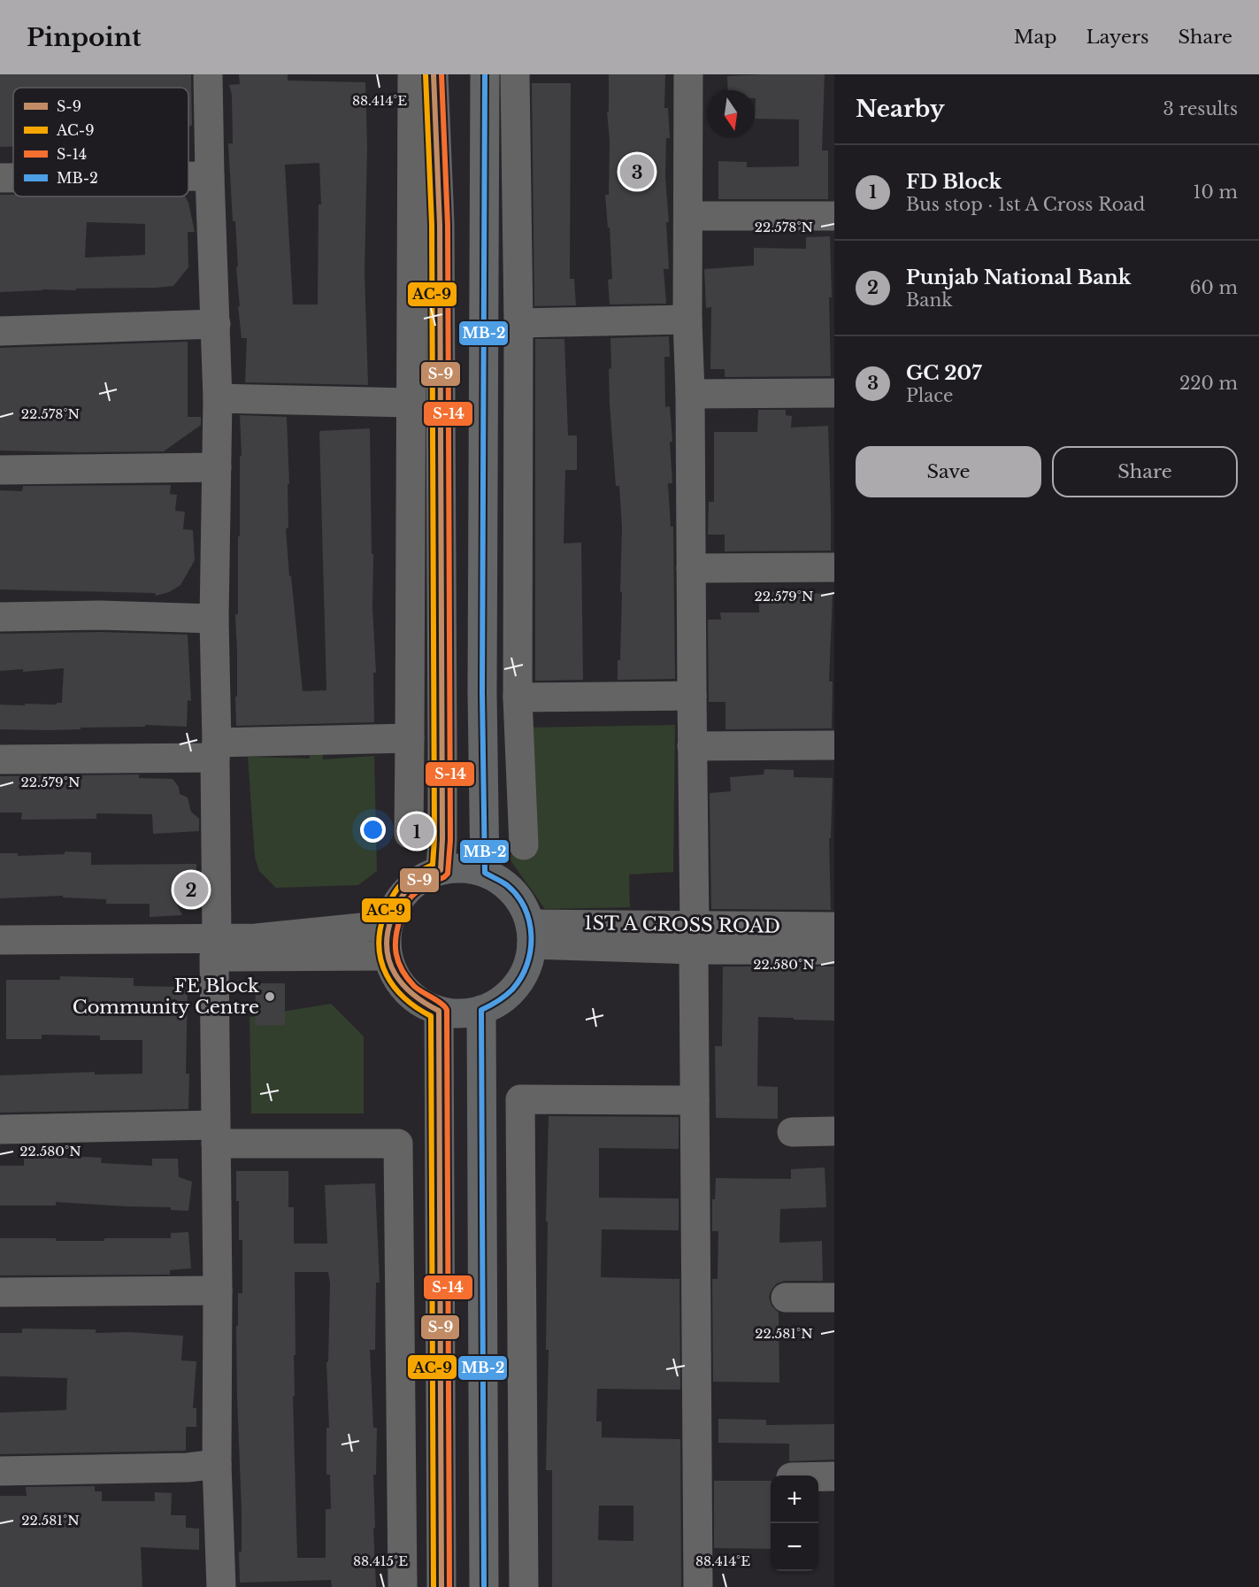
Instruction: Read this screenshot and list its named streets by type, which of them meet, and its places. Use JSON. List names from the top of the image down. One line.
{"streets":{"street":["1ST A CROSS ROAD"]},"places":["FE Block Community Centre"],"lines":["transit line S-9","transit line AC-9","transit line S-14","transit line MB-2"],"legend":["S-9","AC-9","S-14","MB-2"],"north":"bottom","page":{"header":"Pinpoint","nav":["Map","Layers","Share"],"heading":["Nearby","3 results"],"list":[{"mark":"1","name":"FD Block","note":"Bus stop · 1st A Cross Road","value":"10 m"},{"mark":"2","name":"Punjab National Bank","note":"Bank","value":"60 m"},{"mark":"3","name":"GC 207","note":"Place","value":"220 m"}],"pins":["3","1","2"],"buttons":["Save","Share"],"map_buttons":["+","−"]},"coordinates":["88.414°E","22.578°N","22.579°N","22.580°N","22.581°N","88.415°E"]}
